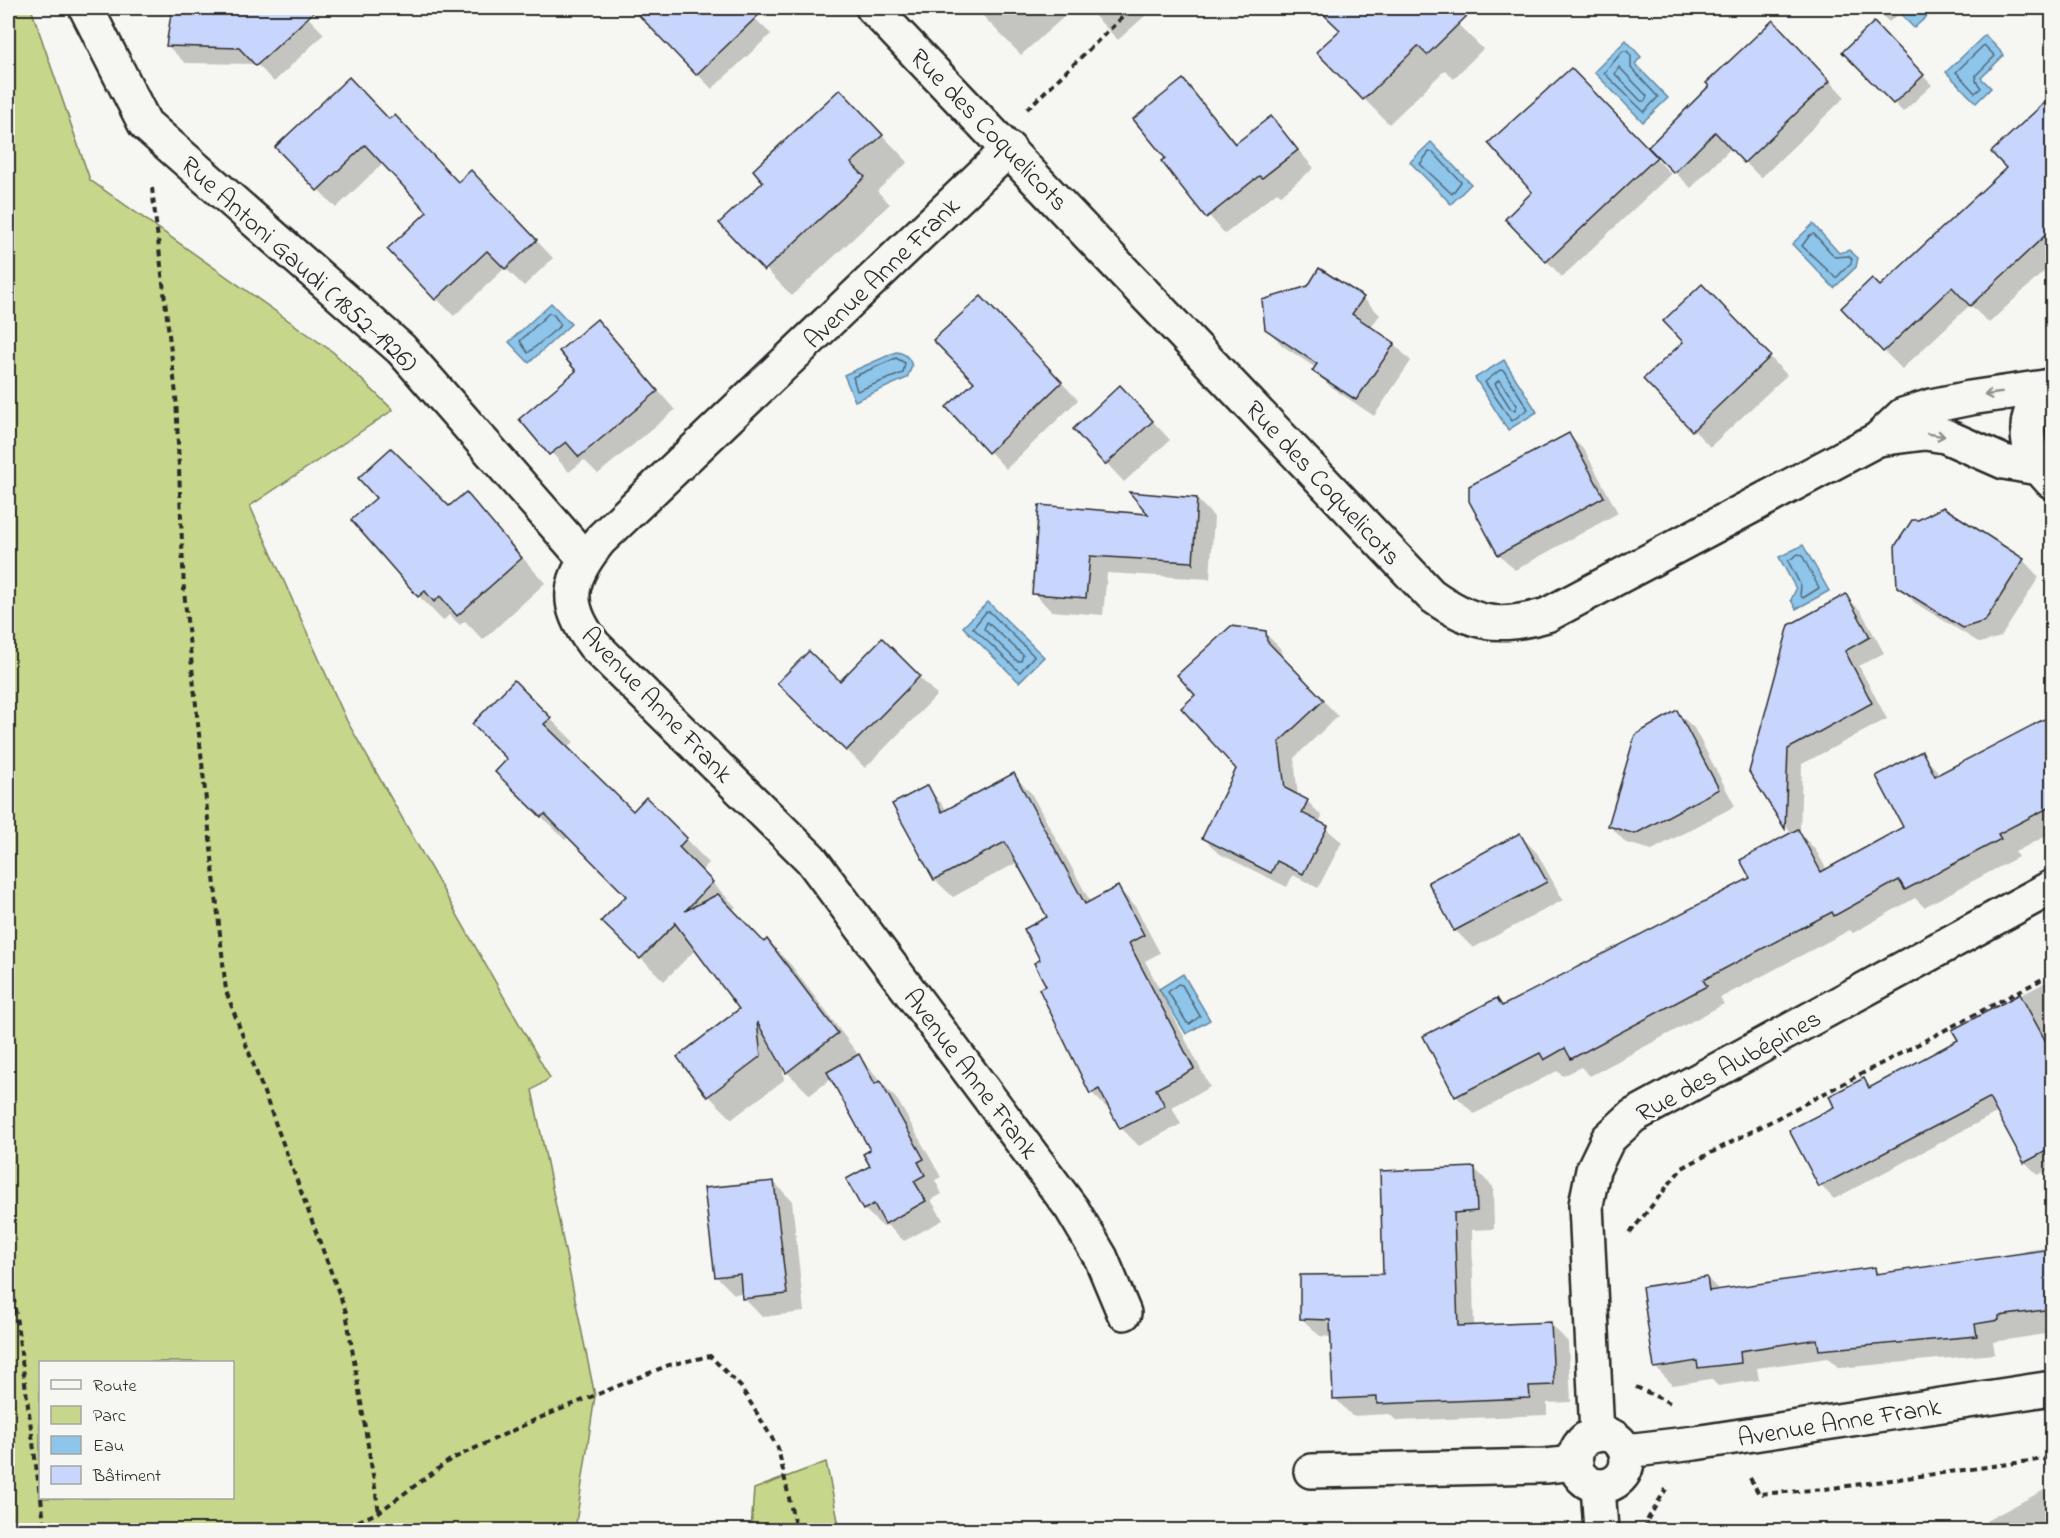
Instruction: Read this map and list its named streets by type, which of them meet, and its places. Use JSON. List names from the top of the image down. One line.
{"streets":{"street":["Rue des Coquelicots","Rue Antoni Gaudi (1852-1926)","Avenue Anne Frank","Rue des Aubépines"]},"crossings":[["Rue des Coquelicots","Avenue Anne Frank"],["Rue Antoni Gaudi (1852-1926)","Avenue Anne Frank"],["Avenue Anne Frank","Rue des Aubépines"]],"legend":["Route","Parc","Eau","Bâtiment"]}
